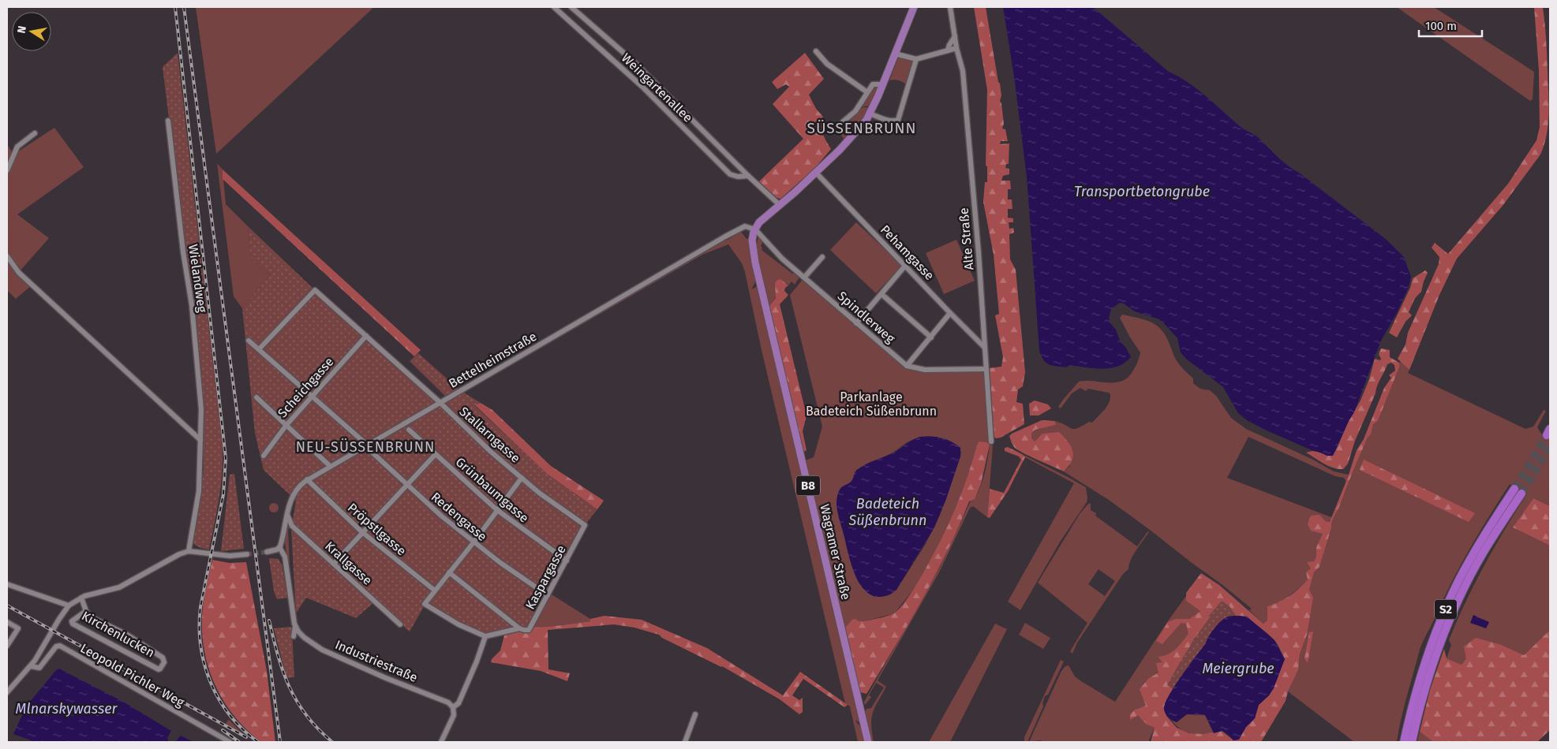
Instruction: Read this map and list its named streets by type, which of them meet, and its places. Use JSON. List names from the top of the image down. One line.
{"streets":{"highway":["S2"],"main road":["B8","Wagramer Straße"],"street":["Weingartenallee","Alte Straße","Pehamgasse","Wielandweg","Spindlerweg","Bettelheimstraße","Scheichgasse","Stallarngasse","Grünbaumgasse","Redengasse","Pröpstlgasse","Krallgasse","Kaspargasse","Kirchenlucken","Industriestraße","Leopold Pichler Weg"]},"crossings":[["Alte Straße","Pehamgasse"],["Alte Straße","Spindlerweg"],["Spindlerweg","Bettelheimstraße"],["Spindlerweg","Wagramer Straße"],["Bettelheimstraße","Stallarngasse"],["Bettelheimstraße","Redengasse"],["Bettelheimstraße","Pröpstlgasse"],["Bettelheimstraße","Wagramer Straße"],["Bettelheimstraße","Krallgasse"],["Scheichgasse","Stallarngasse"],["Scheichgasse","Redengasse"],["Stallarngasse","Redengasse"],["Stallarngasse","Kaspargasse"],["Grünbaumgasse","Kaspargasse"],["Redengasse","Kaspargasse"]],"districts":["SÜSSENBRUNN","NEU-SÜSSENBRUNN"],"water":["Transportbetongrube","Badeteich Süßenbrunn","Meiergrube","Mlnarskywasser"],"parks":["Parkanlage Badeteich Süßenbrunn"],"scale_bar":"100 m","north":"left"}
